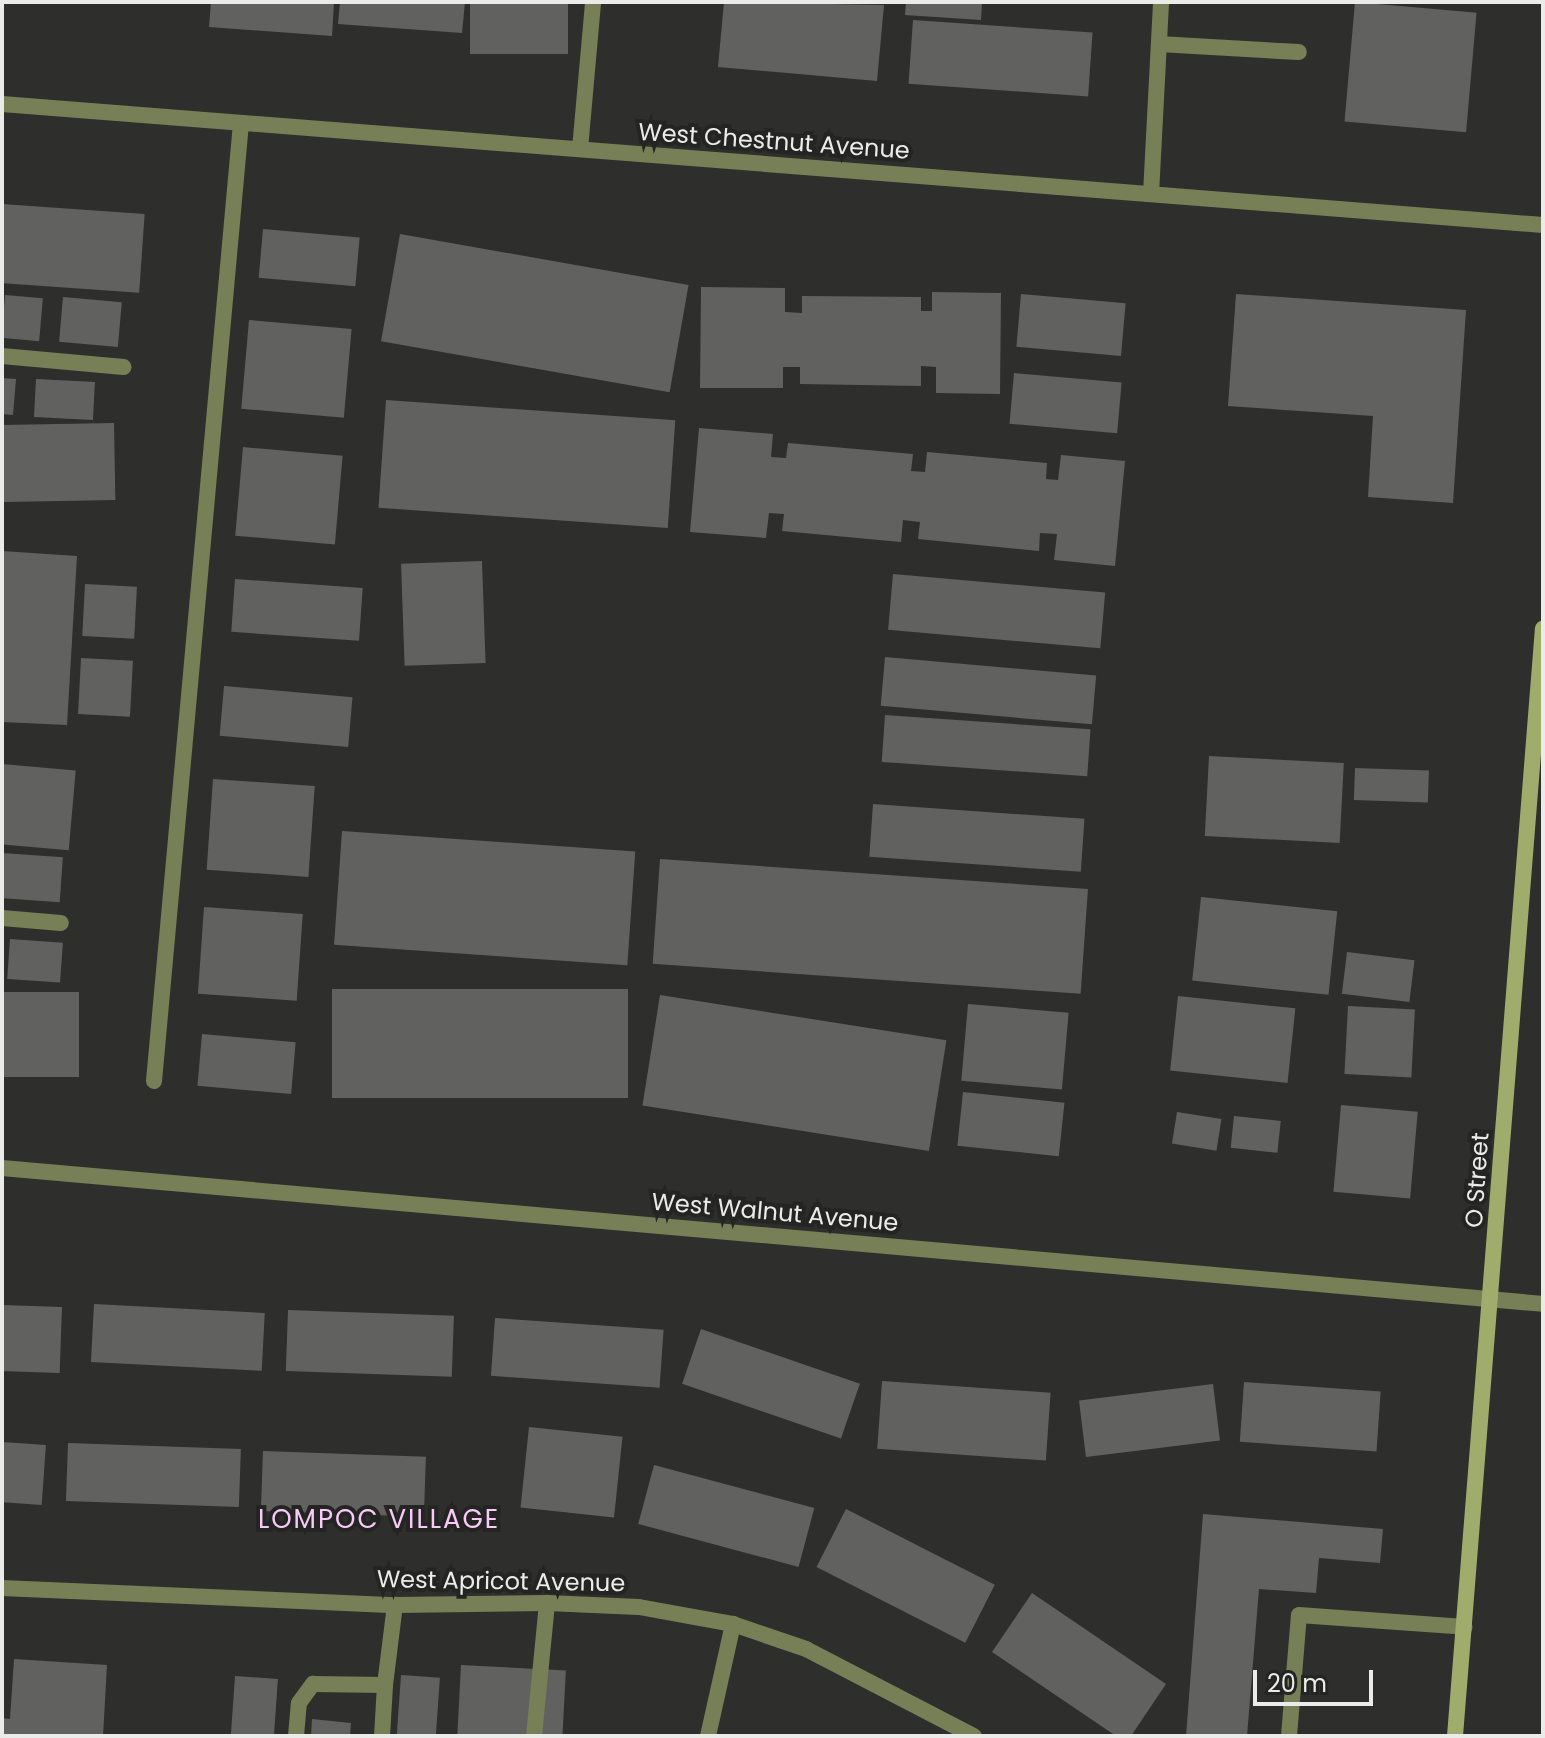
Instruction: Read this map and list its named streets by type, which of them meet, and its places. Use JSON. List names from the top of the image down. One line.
{"streets":{"street":["West Chestnut Avenue","O Street","West Walnut Avenue","West Apricot Avenue"]},"crossings":[["O Street","West Walnut Avenue"]],"districts":["LOMPOC VILLAGE"],"scale_bar":"20 m"}
